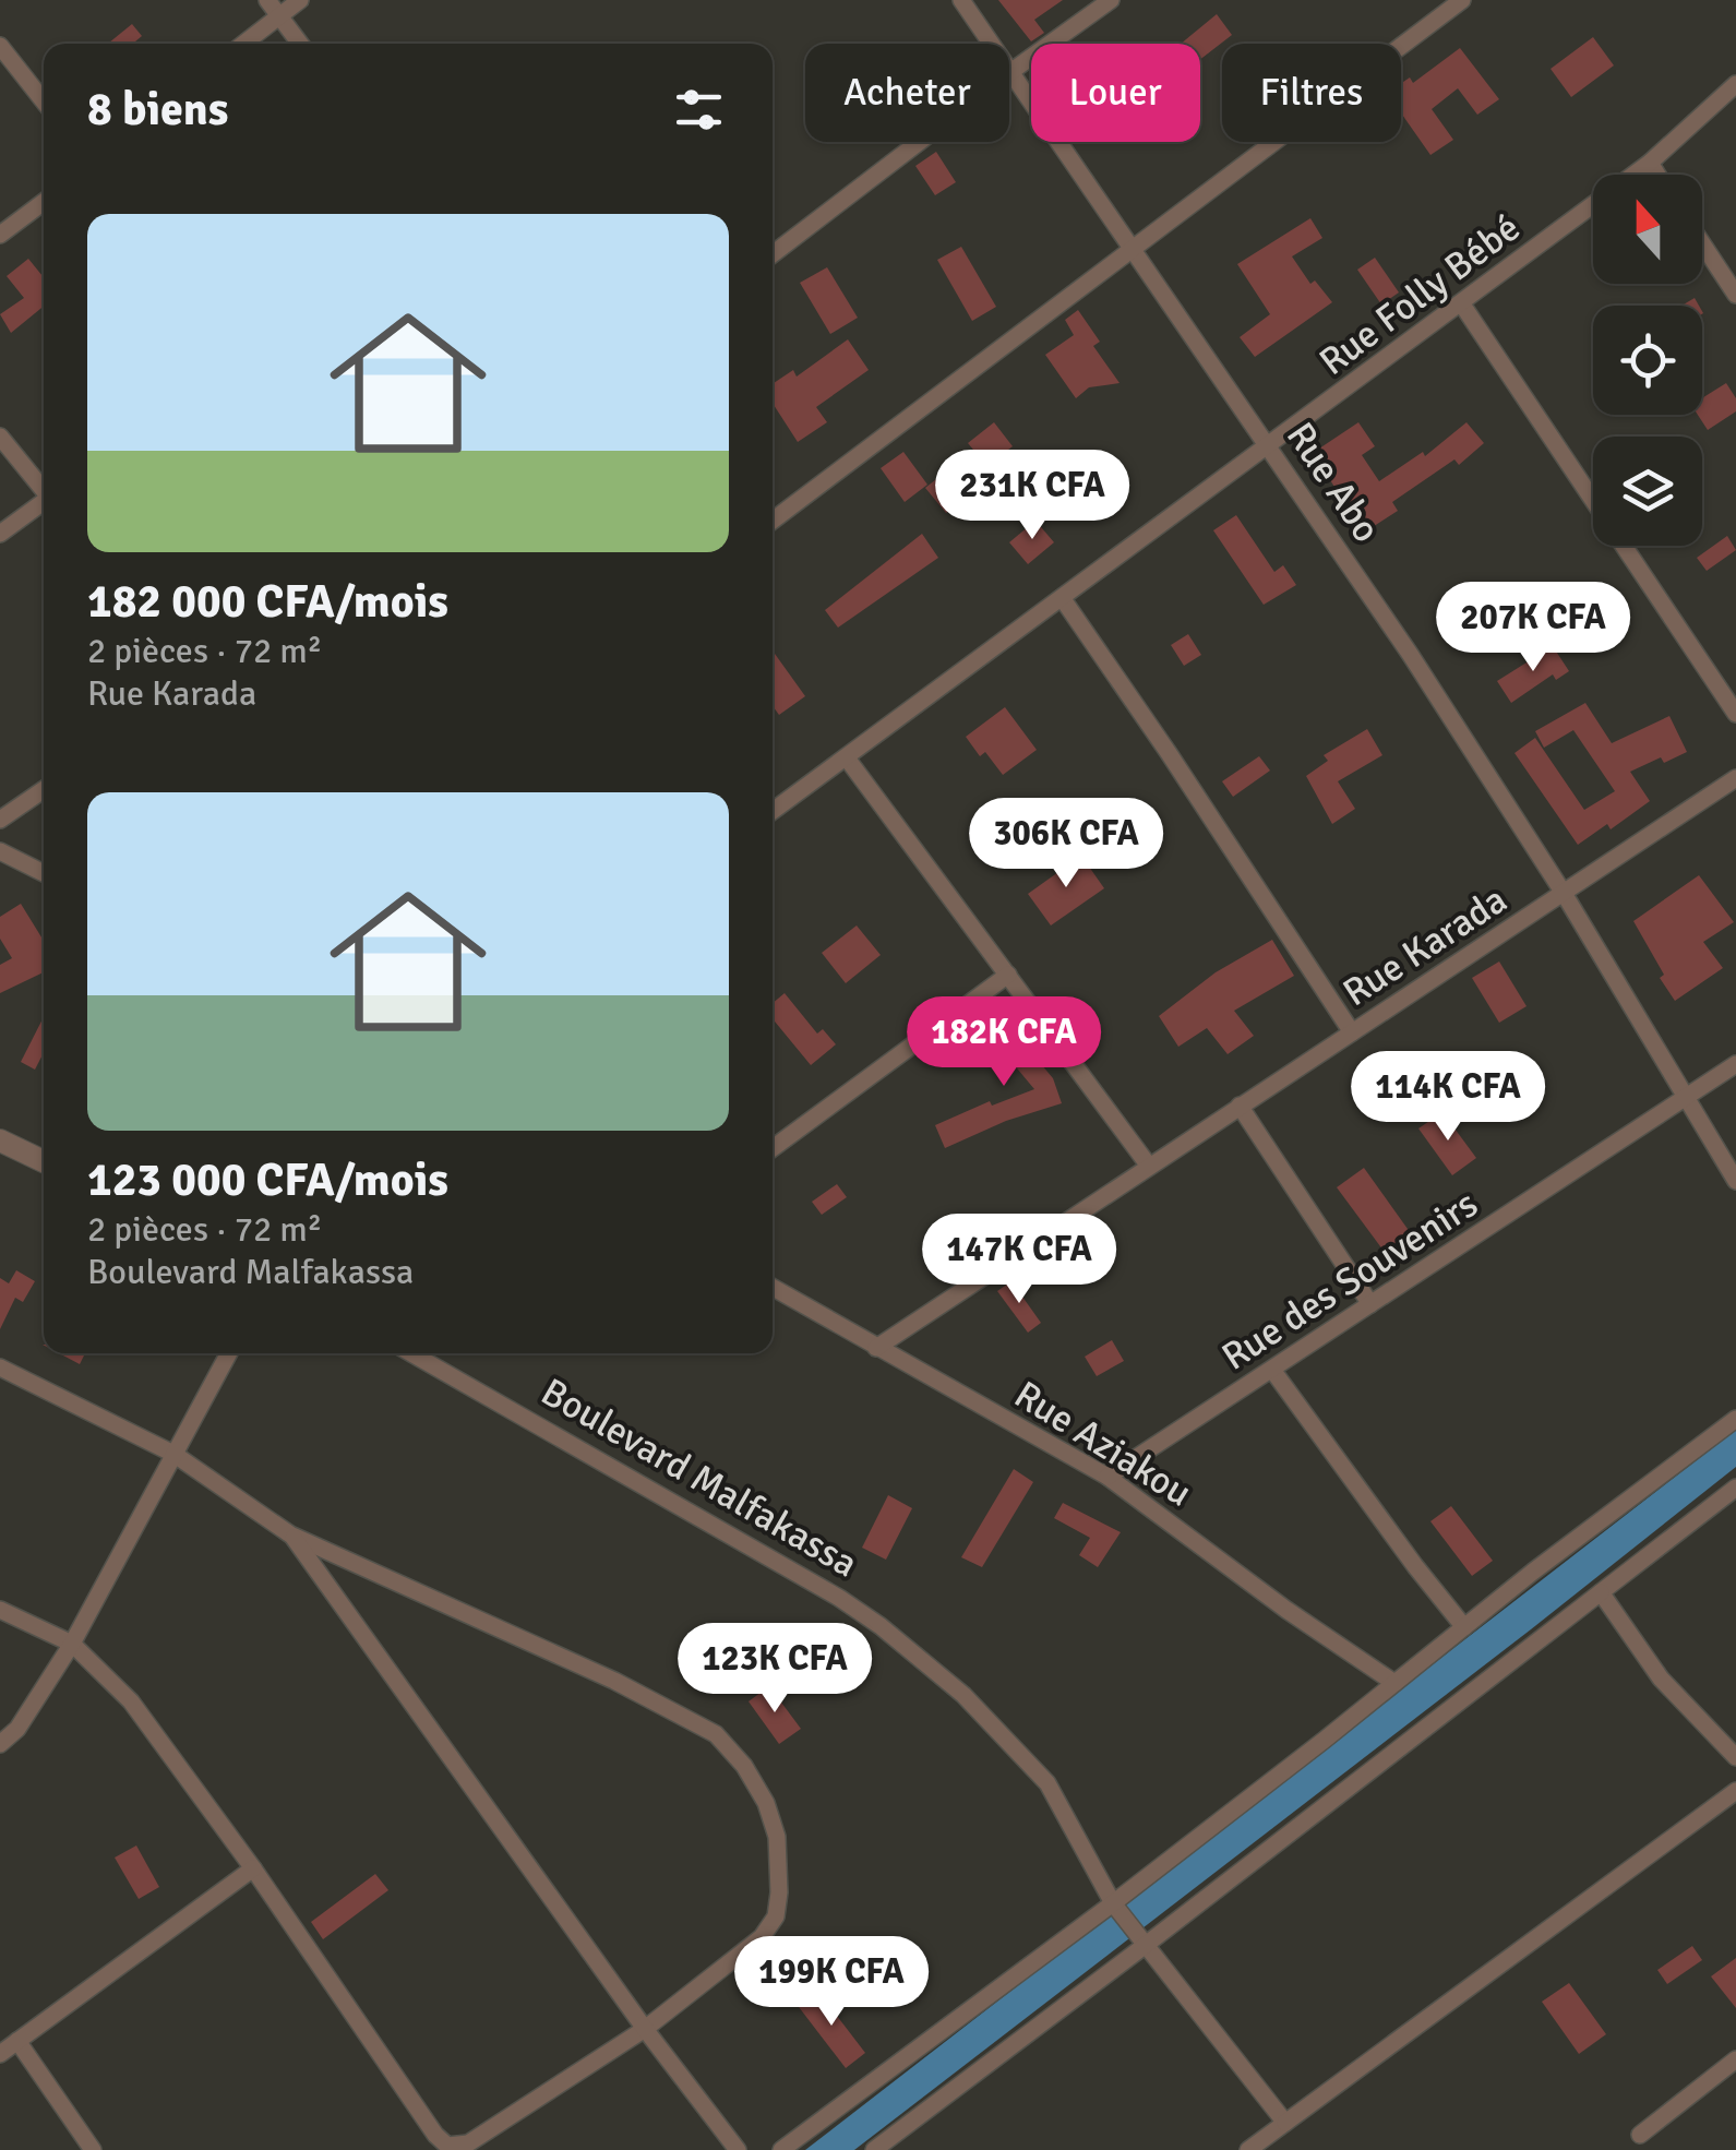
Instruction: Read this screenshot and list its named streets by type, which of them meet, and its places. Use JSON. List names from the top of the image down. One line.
{"streets":{"street":["Rue Folly Bébé","Rue Abo","Rue Karada","Rue des Souvenirs","Rue Aziakou","Boulevard Malfakassa"]},"crossings":[["Rue Folly Bébé","Rue Abo"],["Rue Abo","Rue Karada"],["Rue Abo","Rue des Souvenirs"],["Rue Karada","Rue Aziakou"],["Rue des Souvenirs","Rue Aziakou"]],"north":"top","page":{"chip":["Acheter","Louer","Filtres"],"heading":"8 biens","list":[{"name":"182 000 CFA/mois","note":"2 pièces · 72 m² · Rue Karada"},{"name":"123 000 CFA/mois","note":"2 pièces · 72 m² · Boulevard Malfakassa"}],"price":["231K CFA","207K CFA","306K CFA","182K CFA","114K CFA","147K CFA","123K CFA","199K CFA"]}}
